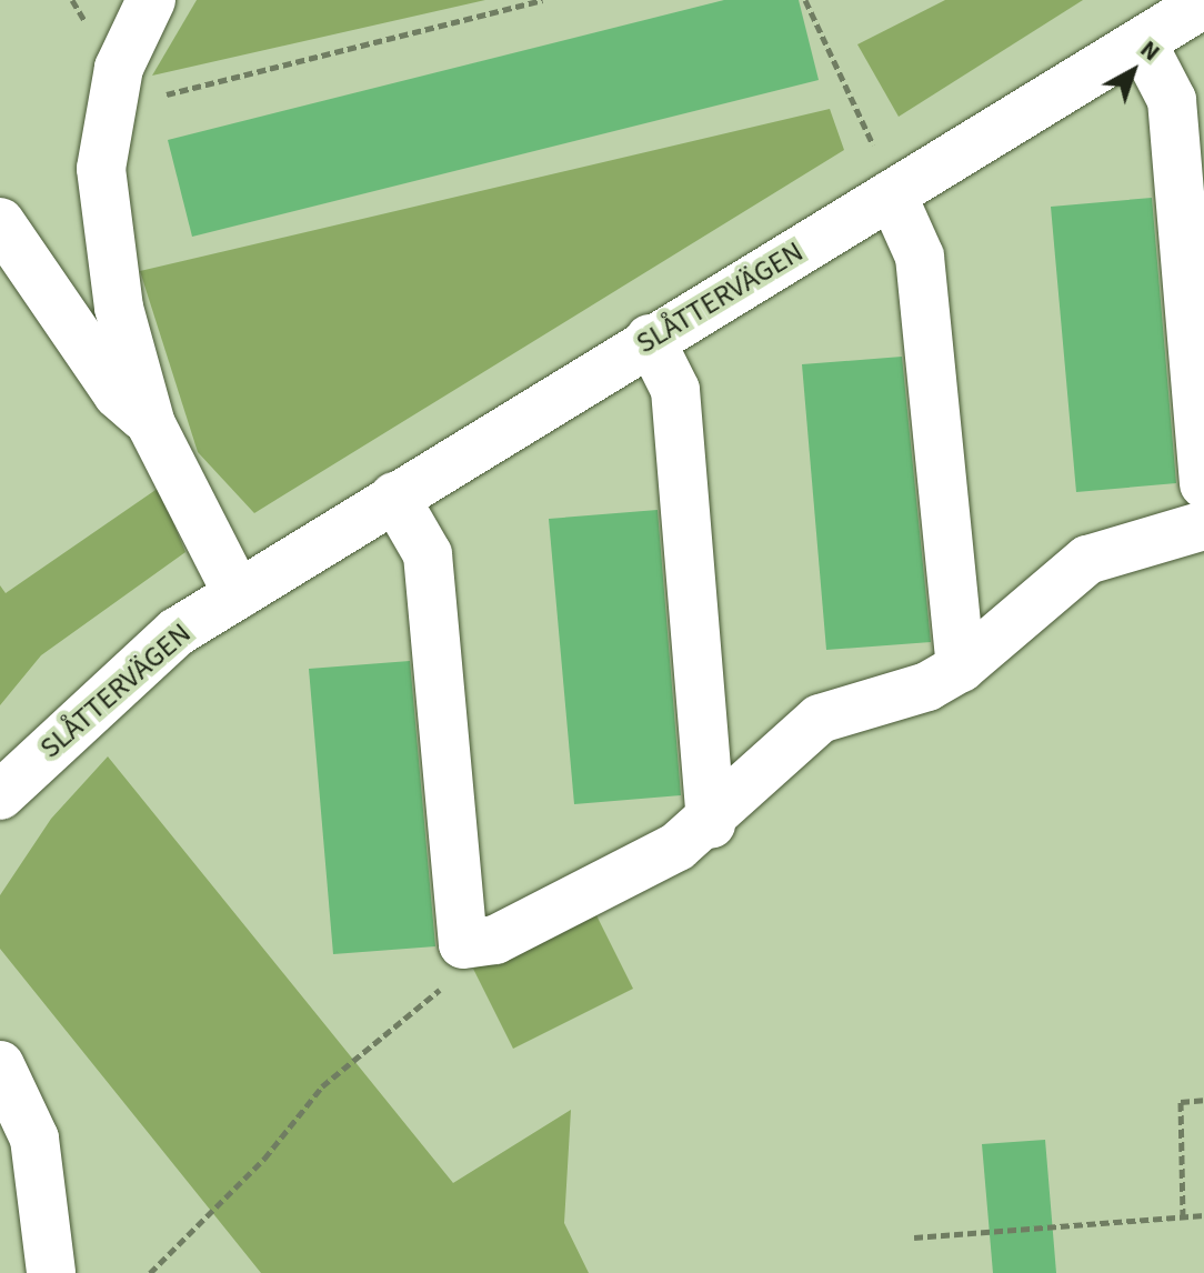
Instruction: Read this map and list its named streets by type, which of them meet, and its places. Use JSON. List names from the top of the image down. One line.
{"streets":{"street":["SLÅTTERVÄGEN"]},"north":"top right"}
